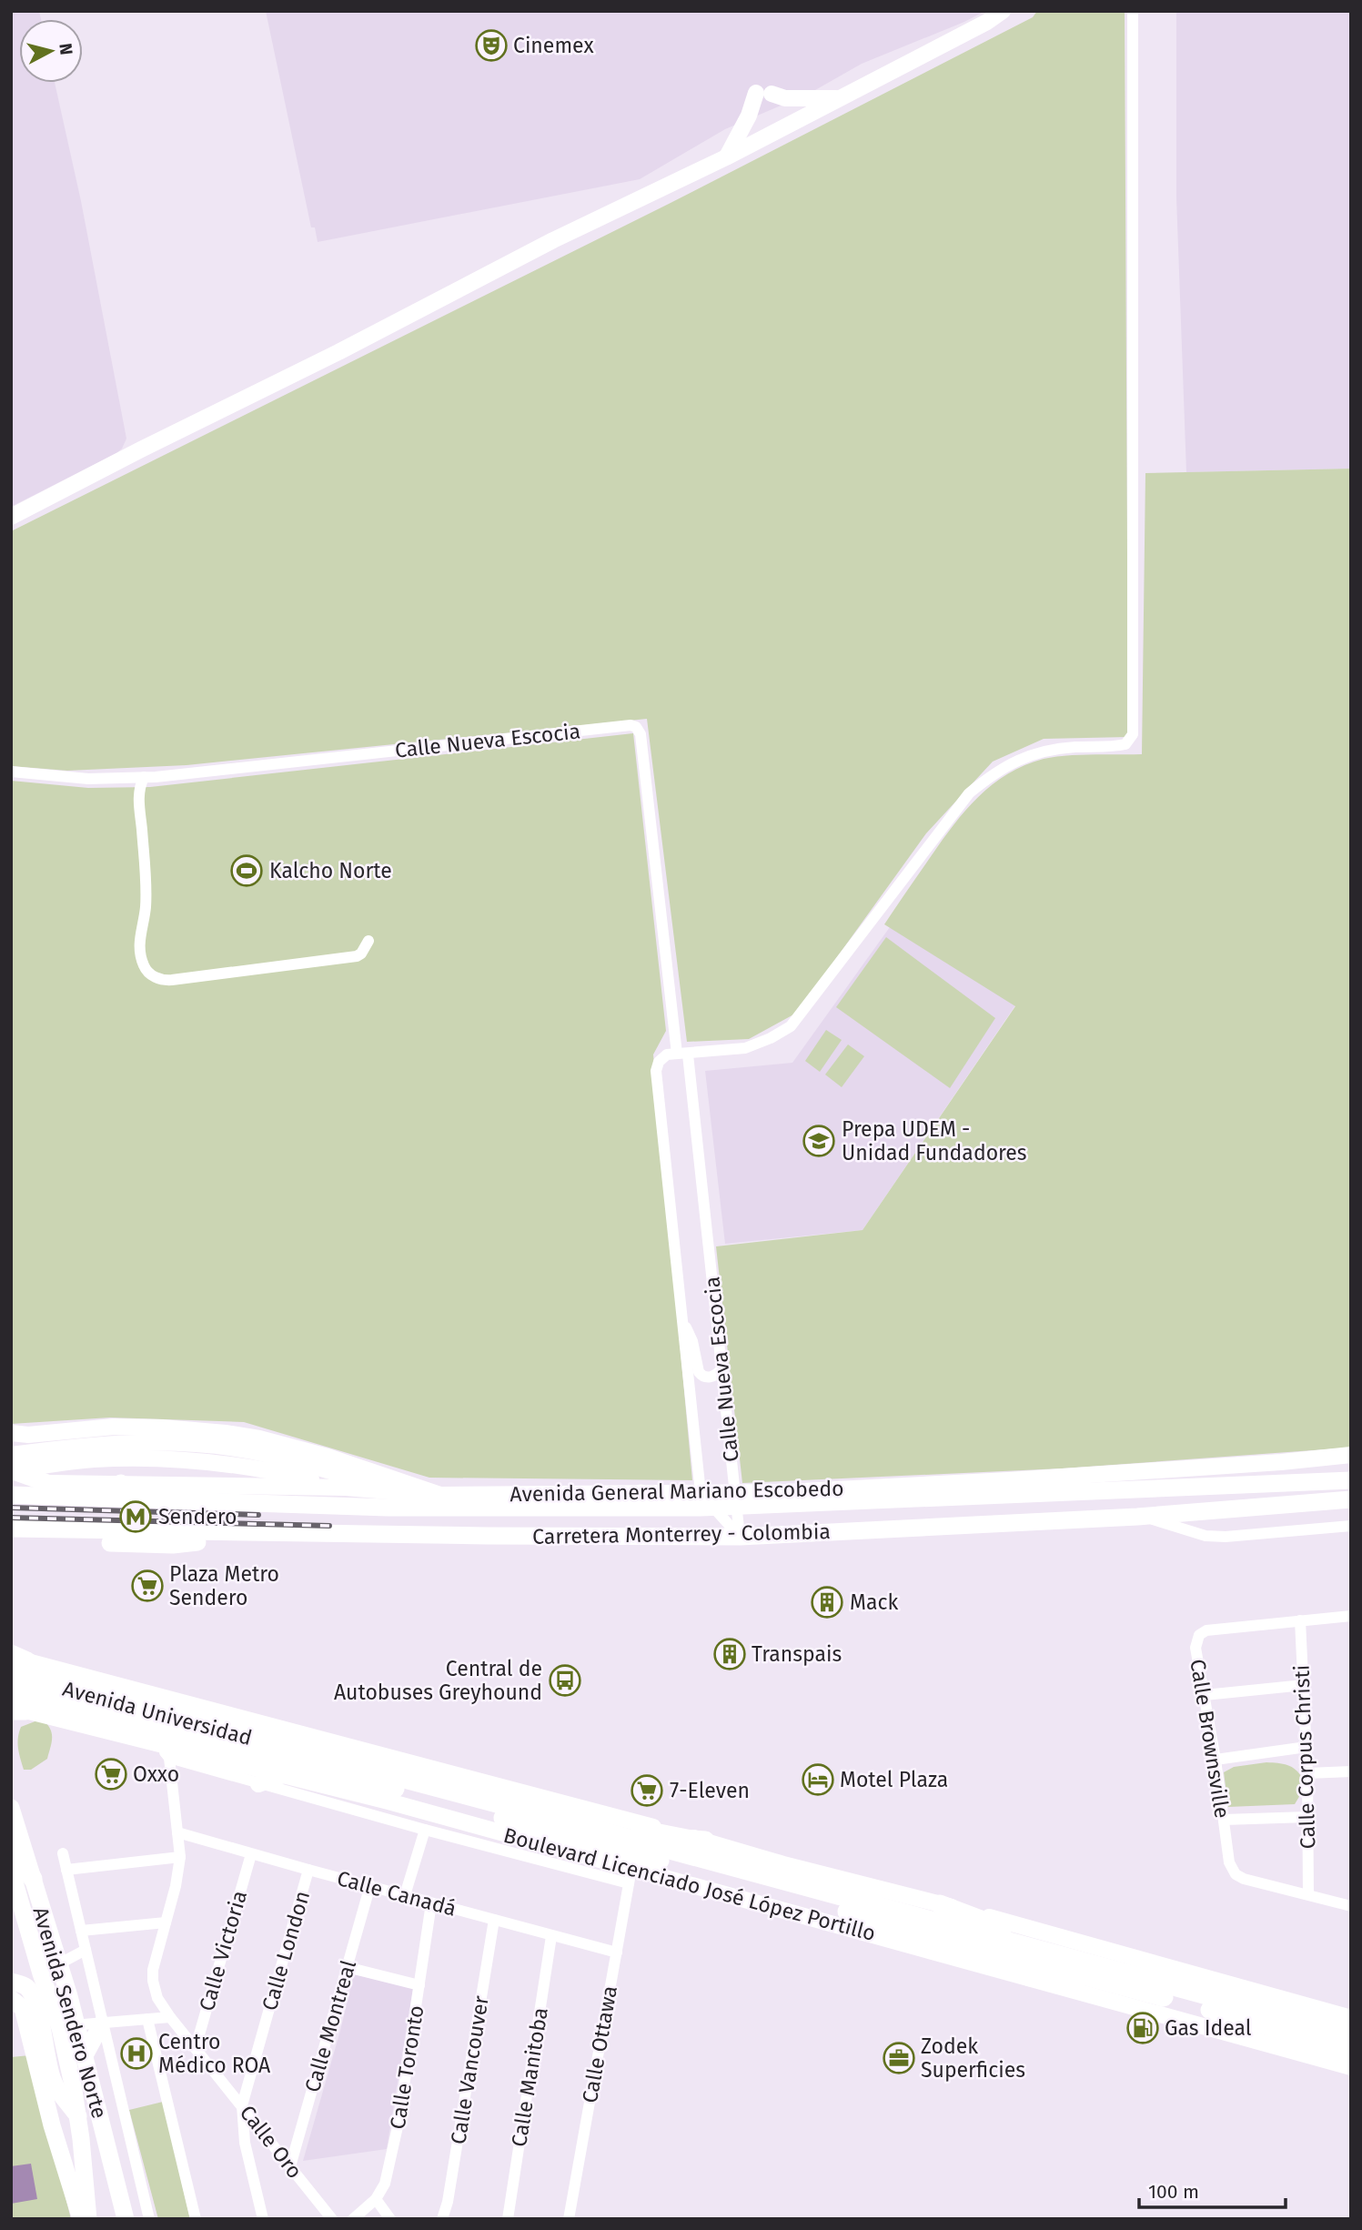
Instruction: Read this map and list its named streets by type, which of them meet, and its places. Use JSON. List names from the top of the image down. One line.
{"streets":{"highway":["Avenida Universidad","Boulevard Licenciado José López Portillo"],"main road":["Carretera Monterrey - Colombia","Avenida Sendero Norte"],"street":["Calle Nueva Escocia","Avenida General Mariano Escobedo","Calle Brownsville","Calle Corpus Christi","Calle Canadá","Calle Victoria","Calle London","Calle Montreal","Calle Ottawa","Calle Toronto","Calle Vancouver","Calle Manitoba","Calle Oro"]},"crossings":[["Calle Nueva Escocia","Avenida General Mariano Escobedo"],["Calle Nueva Escocia","Carretera Monterrey - Colombia"],["Avenida General Mariano Escobedo","Carretera Monterrey - Colombia"],["Avenida Universidad","Boulevard Licenciado José López Portillo"],["Calle Brownsville","Calle Corpus Christi"],["Boulevard Licenciado José López Portillo","Calle Ottawa"],["Calle Canadá","Calle Victoria"],["Calle Canadá","Calle London"],["Calle Canadá","Calle Montreal"],["Calle Canadá","Calle Ottawa"],["Calle Canadá","Calle Toronto"],["Calle Canadá","Calle Vancouver"],["Calle Canadá","Calle Manitoba"],["Calle Canadá","Calle Oro"],["Calle Victoria","Calle Oro"],["Calle London","Calle Oro"],["Calle Montreal","Calle Oro"]],"places":{"theatre":["Cinemex"],"sports":["Kalcho Norte"],"school or university":["Prepa UDEM - Unidad Fundadores"],"metro station":["Sendero"],"supermarket":["Plaza Metro Sendero","Oxxo","7-Eleven"],"building":["Mack","Transpais"],"bus stop":["Central de Autobuses Greyhound"],"hotel":["Motel Plaza"],"fuel station":["Gas Ideal"],"hospital":["Centro Médico ROA"],"office":["Zodek Superficies"]},"scale_bar":"100 m","north":"right"}
